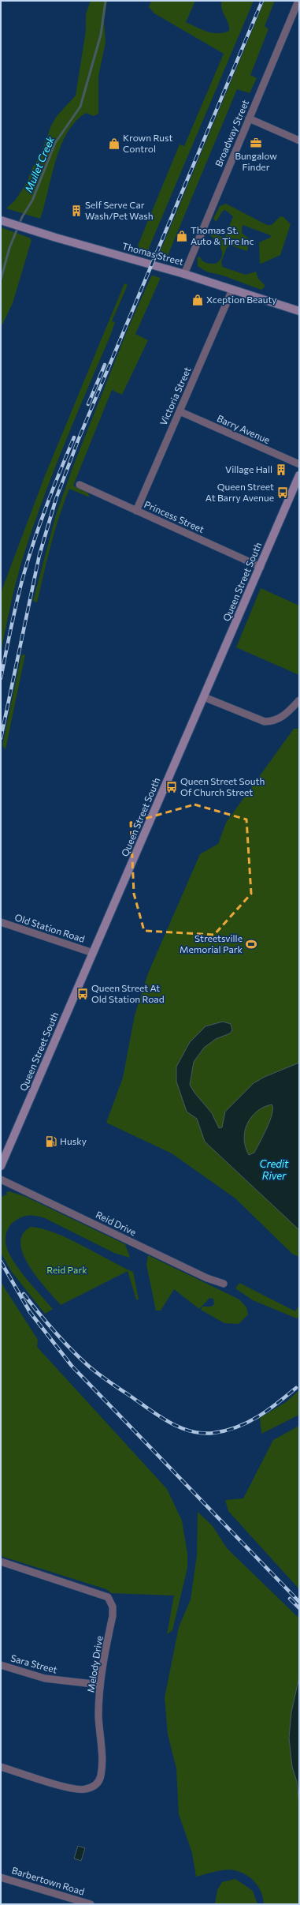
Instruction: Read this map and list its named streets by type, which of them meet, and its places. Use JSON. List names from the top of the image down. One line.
{"streets":{"main road":["Thomas Street","Queen Street South"],"street":["Broadway Street","Victoria Street","Barry Avenue","Princess Street","Old Station Road","Reid Drive","Sara Street","Melody Drive","Barbertown Road"]},"crossings":[["Broadway Street","Thomas Street"],["Thomas Street","Victoria Street"],["Victoria Street","Barry Avenue"],["Victoria Street","Princess Street"],["Princess Street","Queen Street South"],["Queen Street South","Old Station Road"],["Sara Street","Melody Drive"]],"water":["Mullet Creek","Credit River"],"parks":["Reid Park"],"places":{"office":["Bungalow Finder"],"shop":["Krown Rust Control","Thomas St. Auto & Tire Inc","Xception Beauty"],"building":["Self Serve Car Wash/Pet Wash","Village Hall"],"bus stop":["Queen Street At Barry Avenue","Queen Street South Of Church Street","Queen Street At Old Station Road"],"sports":["Streetsville Memorial Park"],"fuel station":["Husky"]}}
